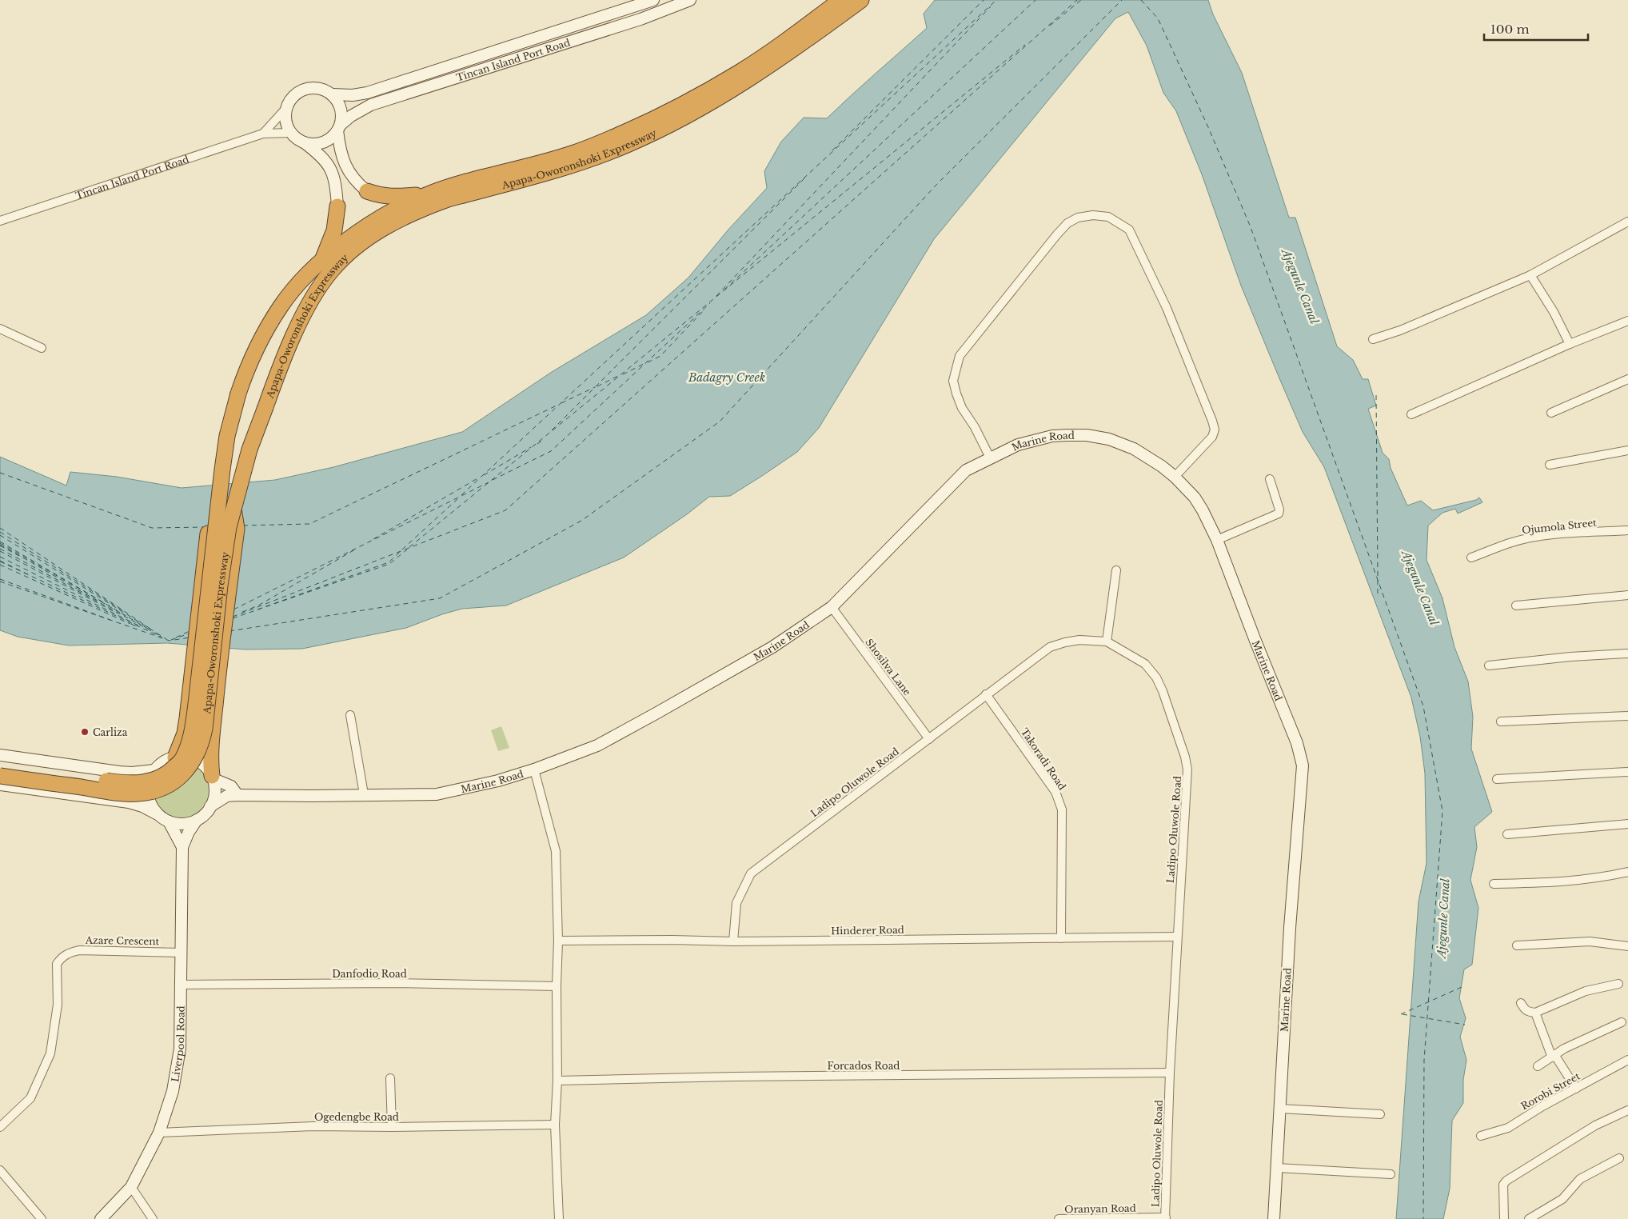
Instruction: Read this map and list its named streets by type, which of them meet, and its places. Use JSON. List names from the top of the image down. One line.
{"streets":{"highway":["Apapa-Oworonshoki Expressway"],"street":["Tincan Island Port Road","Marine Road","Ojumola Street","Shosilva Lane","Takoradi Road","Ladipo Oluwole Road","Hinderer Road","Azare Crescent","Danfodio Road","Liverpool Road","Forcados Road","Rorobi Street","Ogedengbe Road","Oranyan Road"]},"crossings":[["Marine Road","Shosilva Lane"],["Marine Road","Liverpool Road"],["Shosilva Lane","Ladipo Oluwole Road"],["Takoradi Road","Ladipo Oluwole Road"],["Takoradi Road","Hinderer Road"],["Ladipo Oluwole Road","Hinderer Road"],["Ladipo Oluwole Road","Forcados Road"],["Ladipo Oluwole Road","Oranyan Road"],["Azare Crescent","Liverpool Road"],["Danfodio Road","Liverpool Road"],["Liverpool Road","Ogedengbe Road"]],"water":["Ajegunle Canal","Badagry Creek"],"places":["Carliza"],"scale_bar":"100 m"}
